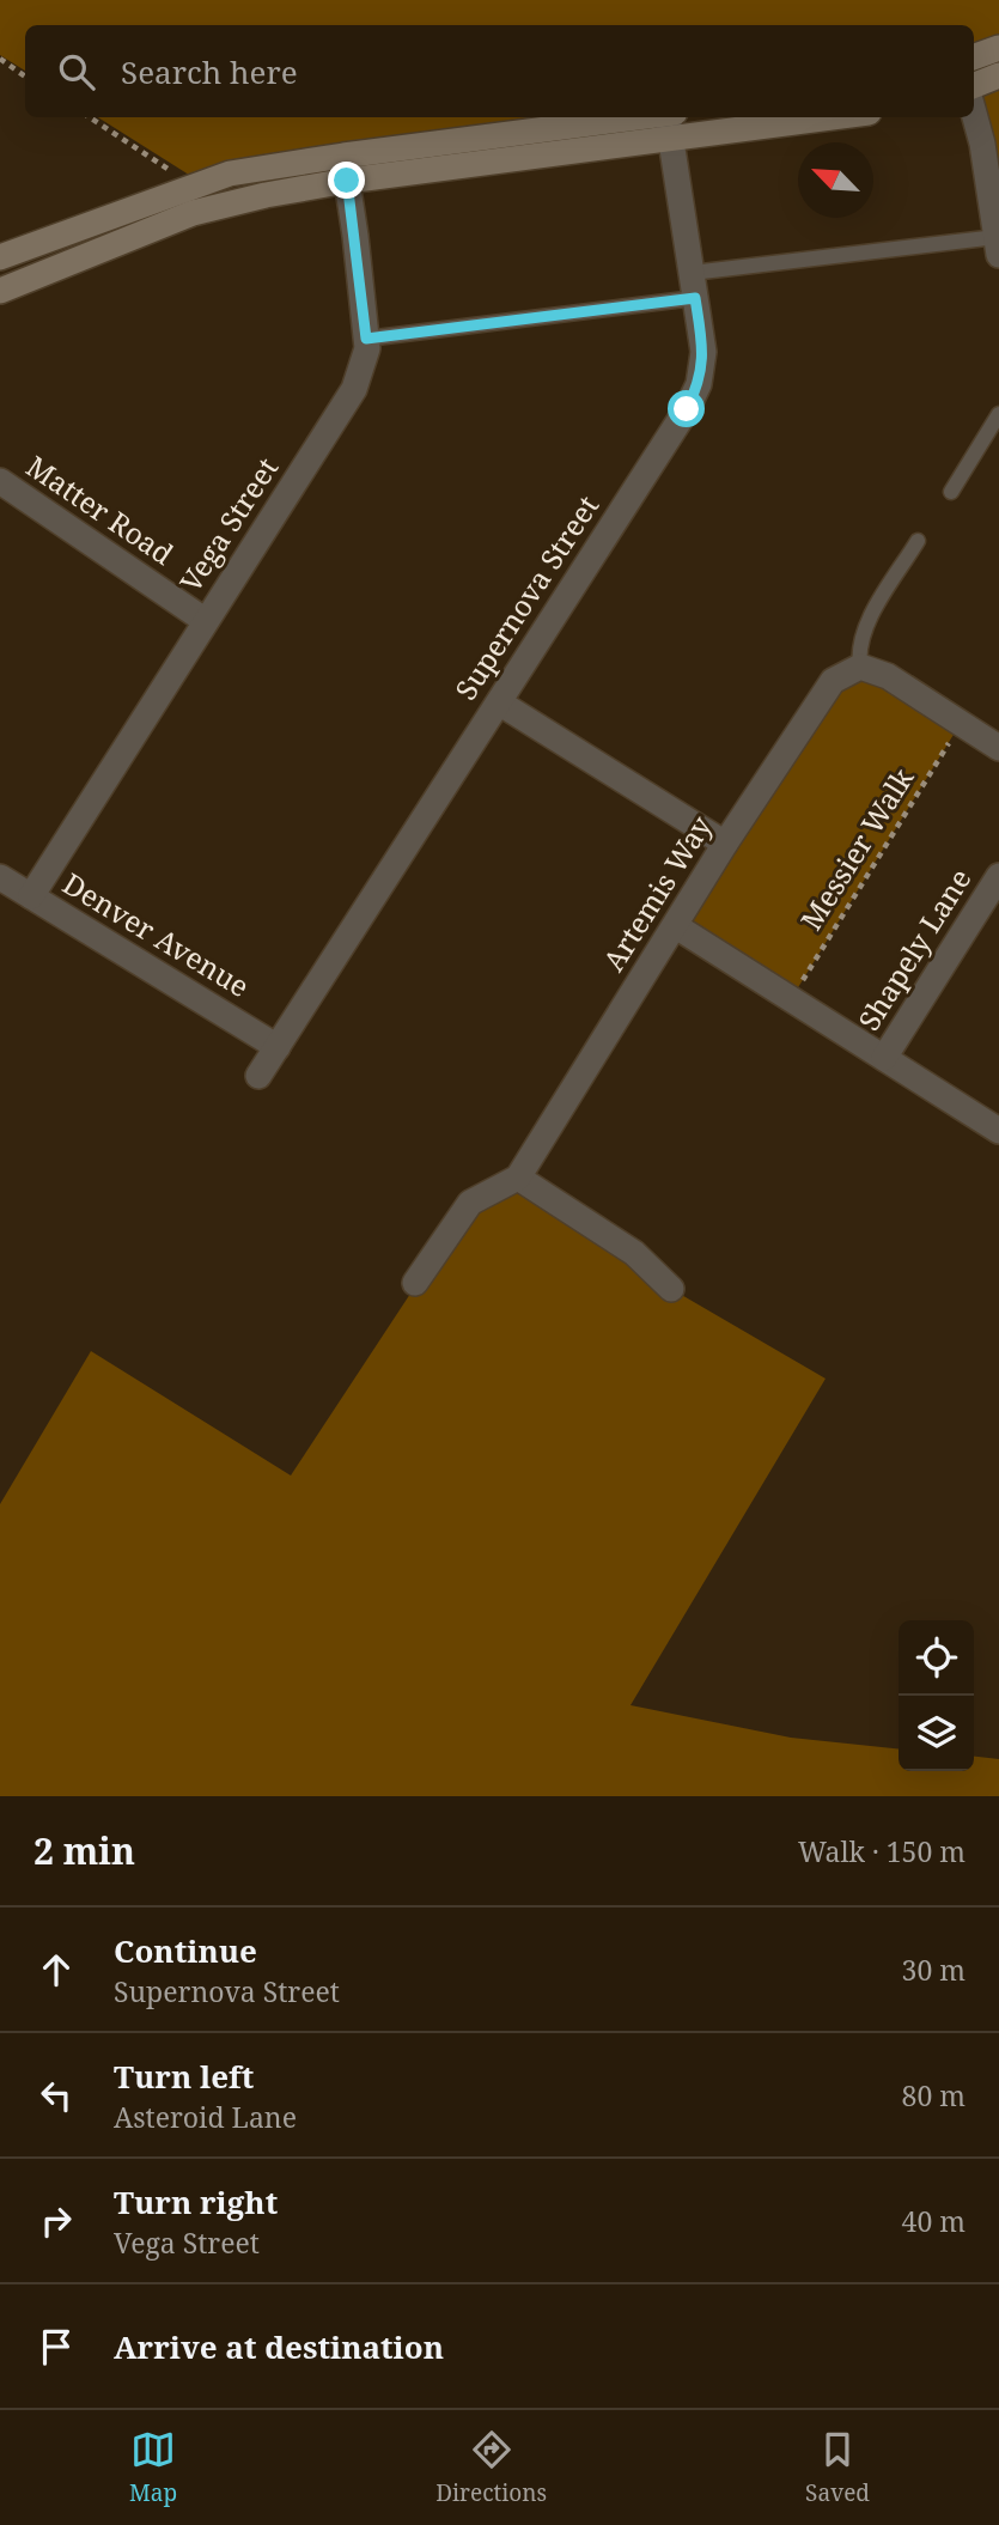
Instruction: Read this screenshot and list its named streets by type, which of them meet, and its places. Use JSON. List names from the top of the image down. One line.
{"streets":{"street":["Matter Road","Vega Street","Supernova Street","Artemis Way","Denver Avenue","Shapely Lane"],"path":["Messier Walk"]},"crossings":[["Matter Road","Vega Street"],["Vega Street","Denver Avenue"],["Supernova Street","Denver Avenue"]],"north":"top left","page":{"search":"Search here","heading":["2 min","Walk · 150 m"],"list":[["Continue","Supernova Street","30 m"],["Turn left","Asteroid Lane","80 m"],["Turn right","Vega Street","40 m"],"Arrive at destination"],"nav":["Map","Directions","Saved"]}}
